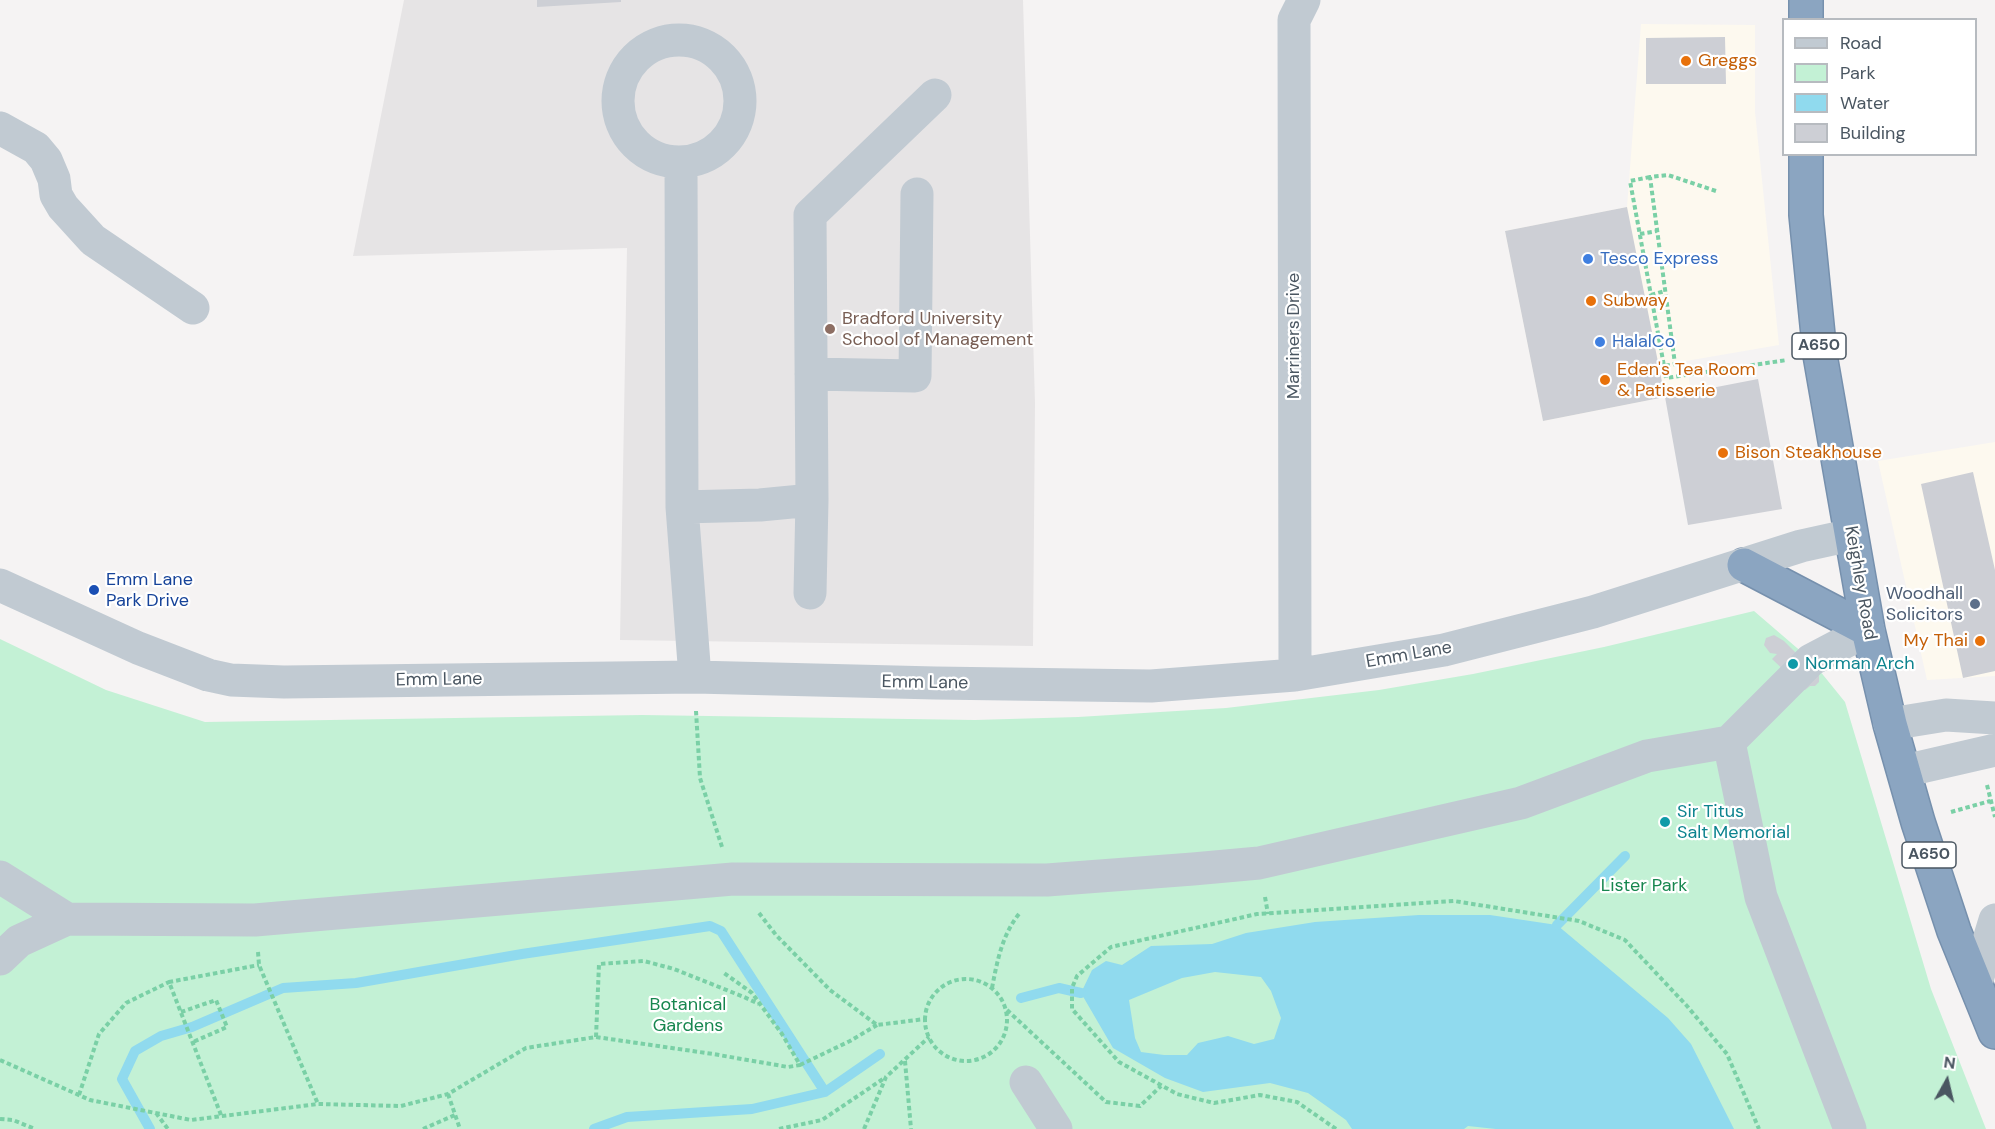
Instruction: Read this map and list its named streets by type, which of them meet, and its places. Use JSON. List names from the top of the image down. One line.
{"streets":{"highway":["A650","Keighley Road"],"street":["Marriners Drive","Emm Lane"]},"crossings":[["Marriners Drive","Emm Lane"],["Keighley Road","Emm Lane"]],"parks":["Lister Park","Botanical Gardens"],"places":["Greggs","Tesco Express","Subway","Bradford University School of Management","HalalCo","Eden's Tea Room & Patisserie","Bison Steakhouse","Emm Lane Park Drive","Woodhall Solicitors","My Thai","Norman Arch","Sir Titus Salt Memorial"],"legend":["Road","Park","Water","Building"],"north":"top"}
